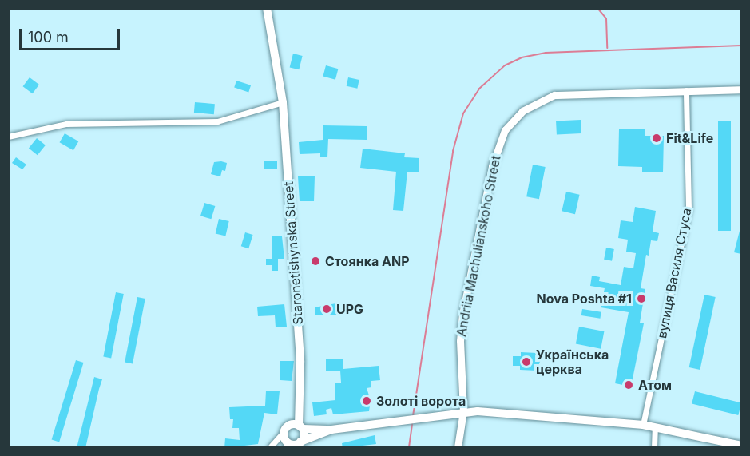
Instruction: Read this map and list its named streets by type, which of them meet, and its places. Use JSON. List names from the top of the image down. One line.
{"streets":{"main road":["Staronetishynska Street"],"street":["Andriia Machulianskoho Street","вулиця Василя Стуса"]},"crossings":[["Andriia Machulianskoho Street","вулиця Василя Стуса"]],"places":["Fit&Life","Стоянка ANP","Nova Poshta #1","UPG","Українська церква","Атом","Золоті ворота"],"scale_bar":"100 m"}
